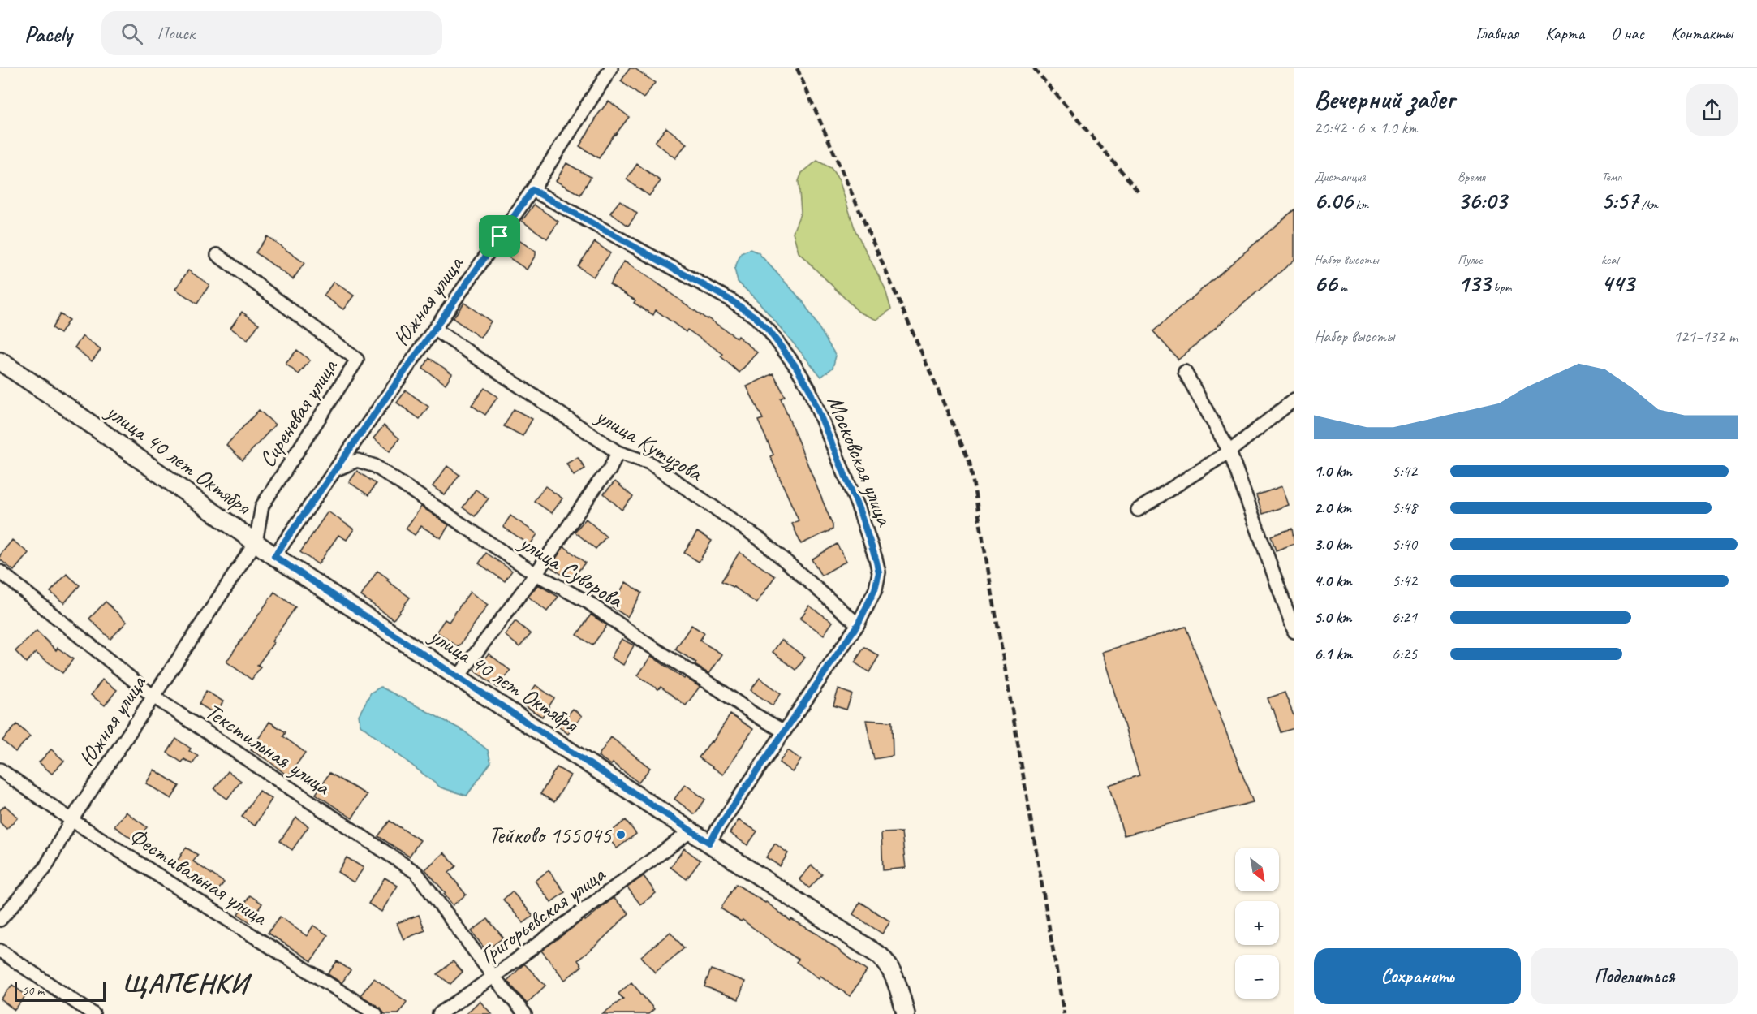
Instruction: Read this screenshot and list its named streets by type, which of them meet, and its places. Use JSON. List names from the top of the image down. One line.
{"streets":{"street":["Южная улица","Сиреневая улица","улица Кутузова","улица 40 лет Октября","Московская улица","улица Суворова","Текстильная улица","Фестивальная улица","Григорьевская улица"]},"crossings":[["Южная улица","Сиреневая улица"],["Южная улица","улица Кутузова"],["Южная улица","улица 40 лет Октября"],["Южная улица","Московская улица"],["Южная улица","улица Суворова"],["Южная улица","Текстильная улица"],["Южная улица","Фестивальная улица"],["Сиреневая улица","улица 40 лет Октября"],["улица Кутузова","Московская улица"],["улица 40 лет Октября","Московская улица"],["улица 40 лет Октября","Григорьевская улица"],["Московская улица","улица Суворова"],["Текстильная улица","Григорьевская улица"]],"districts":["ЩАПЕНКИ"],"places":["Тейково 155045"],"scale_bar":"50 m","north":"bottom right","page":{"header":"Pacely","search":"Поиск","nav":["Главная","Карта","О нас","Контакты"],"heading":["Вечерний забег","20:42 · 6 × 1.0 km"],"stats":[["Дистанция","6.06 km"],["Время","36:03"],["Темп","5:57 /km"],["Набор высоты","66 m"],["Пульс","133 bpm"],["kcal","443"]],"chart":["Набор высоты","121–132 m"],"list":[{"name":"1.0 km","note":"5:42"},{"name":"2.0 km","note":"5:48"},{"name":"3.0 km","note":"5:40"},{"name":"4.0 km","note":"5:42"},{"name":"5.0 km","note":"6:21"},{"name":"6.1 km","note":"6:25"}],"map_buttons":["+","−"],"buttons":["Сохранить","Поделиться"],"scale":"50 m"}}
